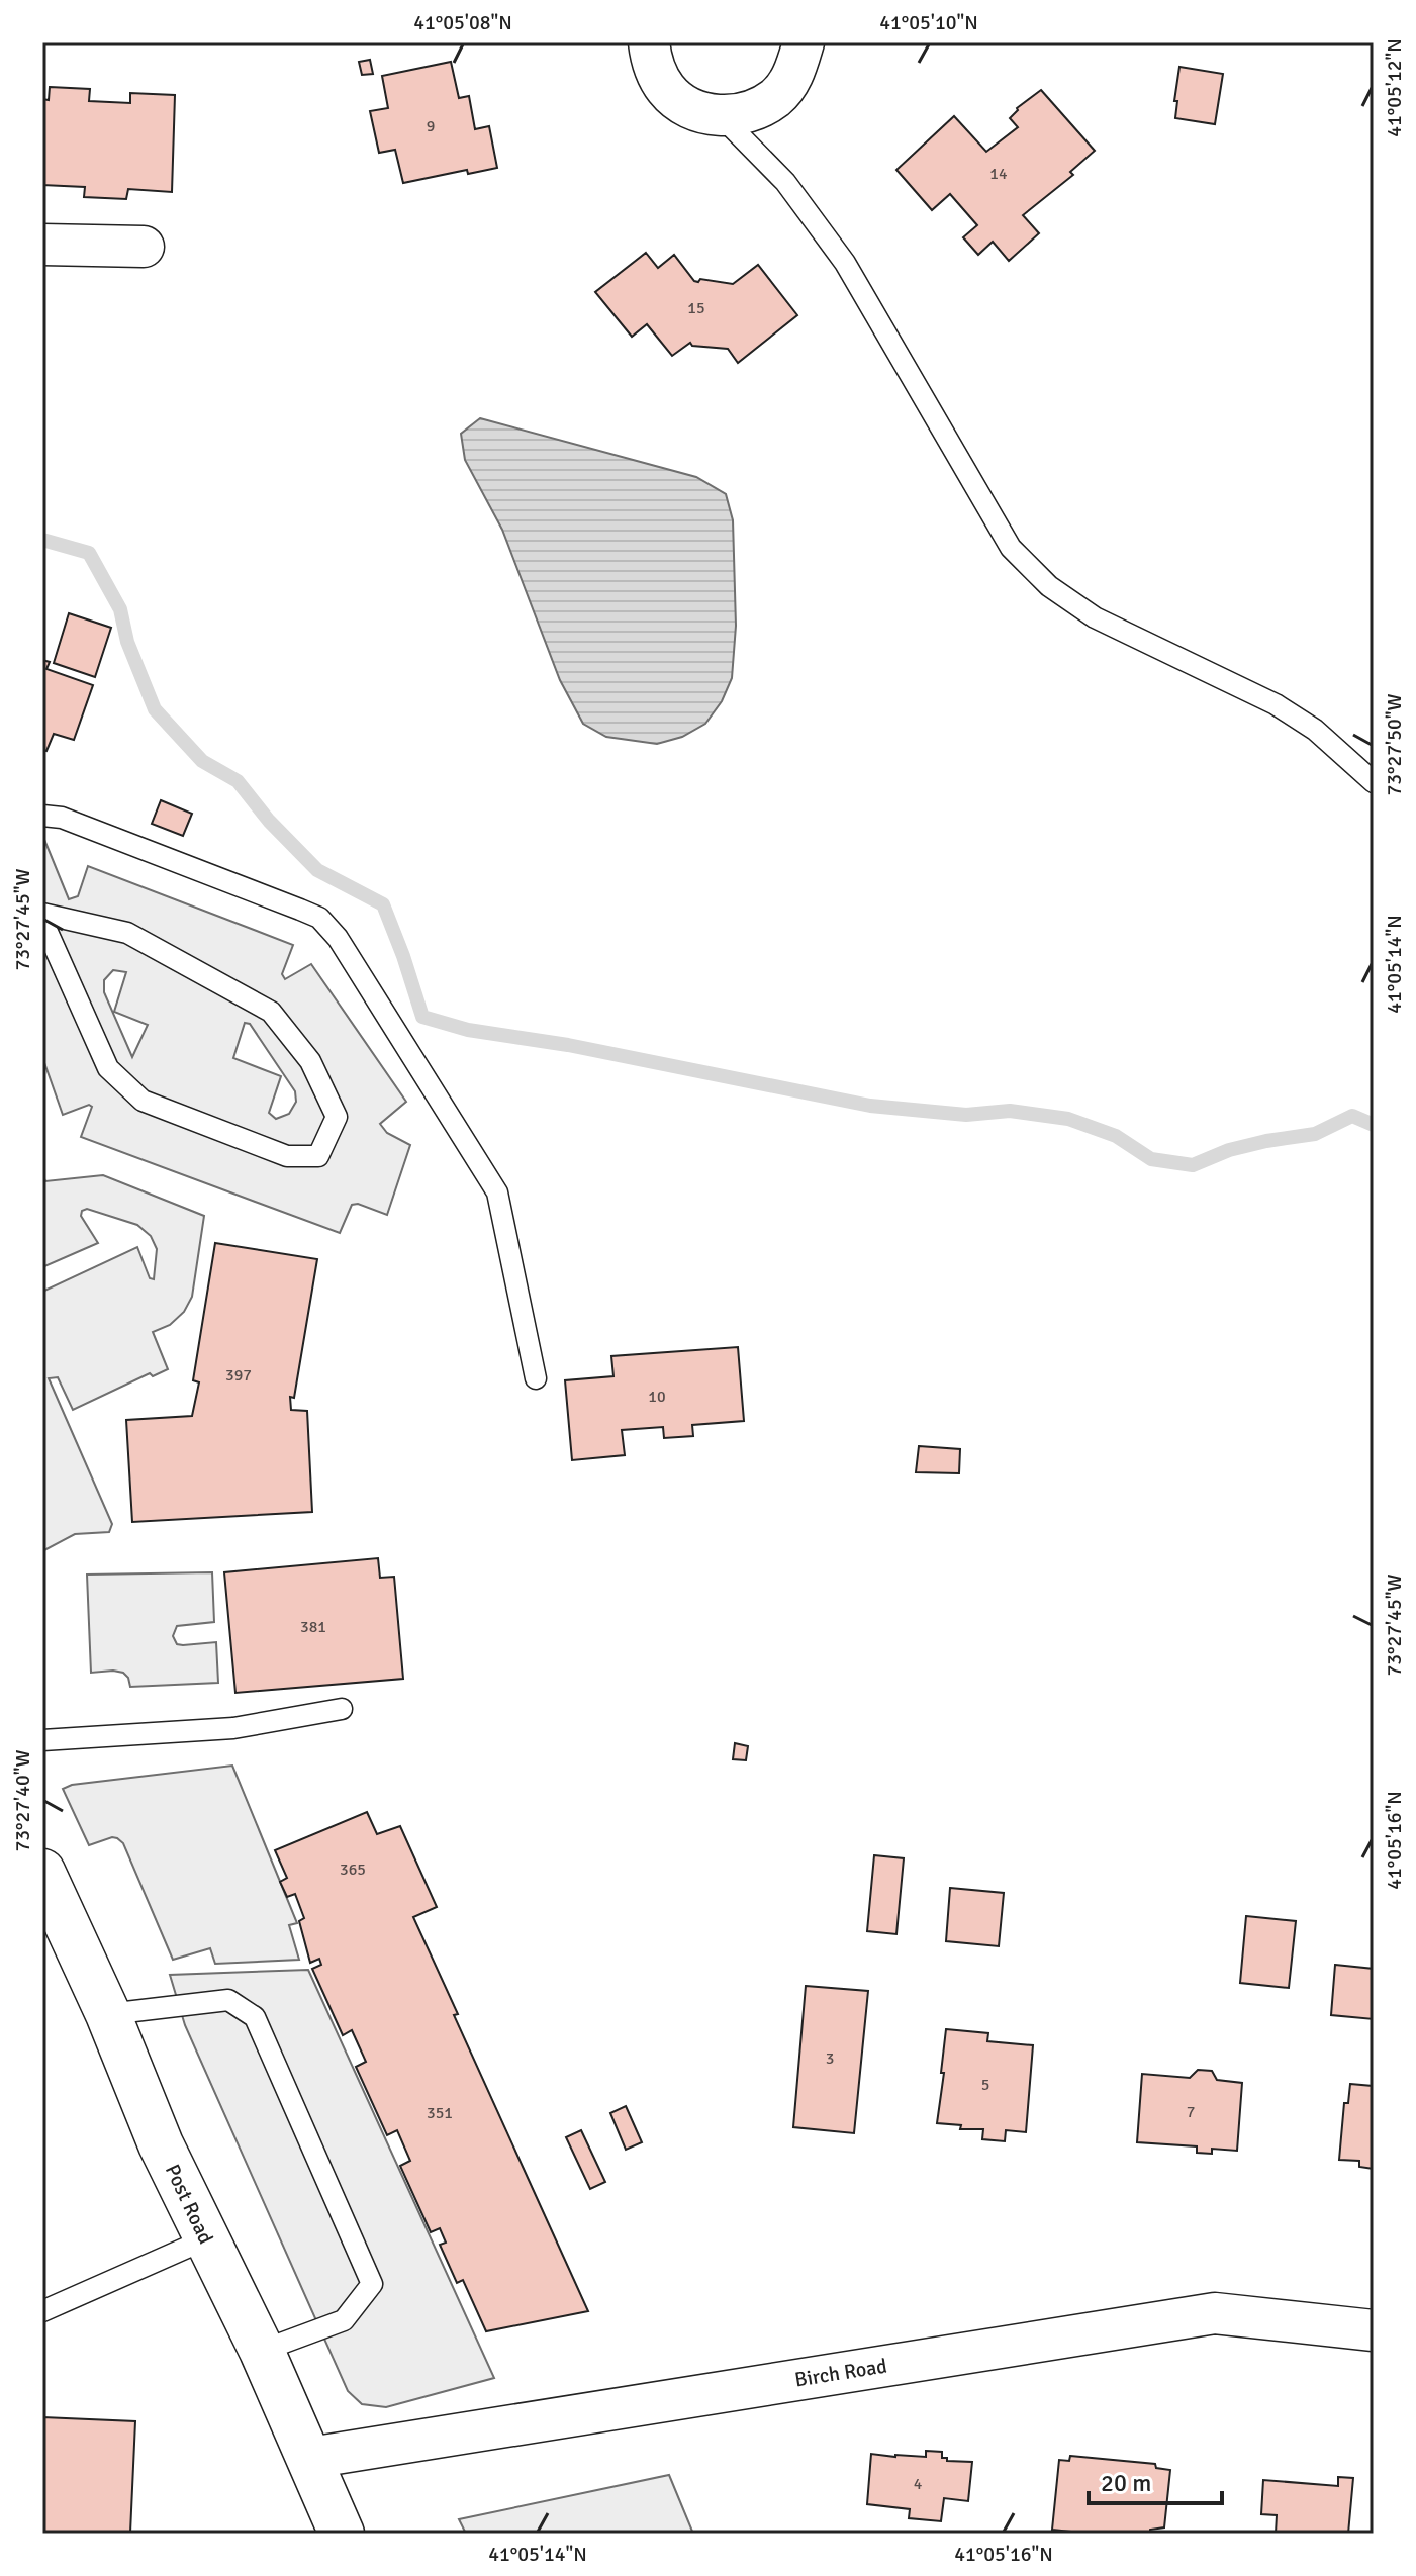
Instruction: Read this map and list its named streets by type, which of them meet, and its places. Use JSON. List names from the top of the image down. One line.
{"streets":{"main road":["Post Road"],"street":["Birch Road"]},"crossings":[["Post Road","Birch Road"]],"house_numbers":["9","14","15","397","10","381","365","3","5","7","351","4"],"scale_bar":"20 m","coordinates":["41°05'08\"N","41°05'10\"N","41°05'12\"N","73°27'50\"W","73°27'45\"W","41°05'14\"N","73°27'40\"W","41°05'16\"N"]}
